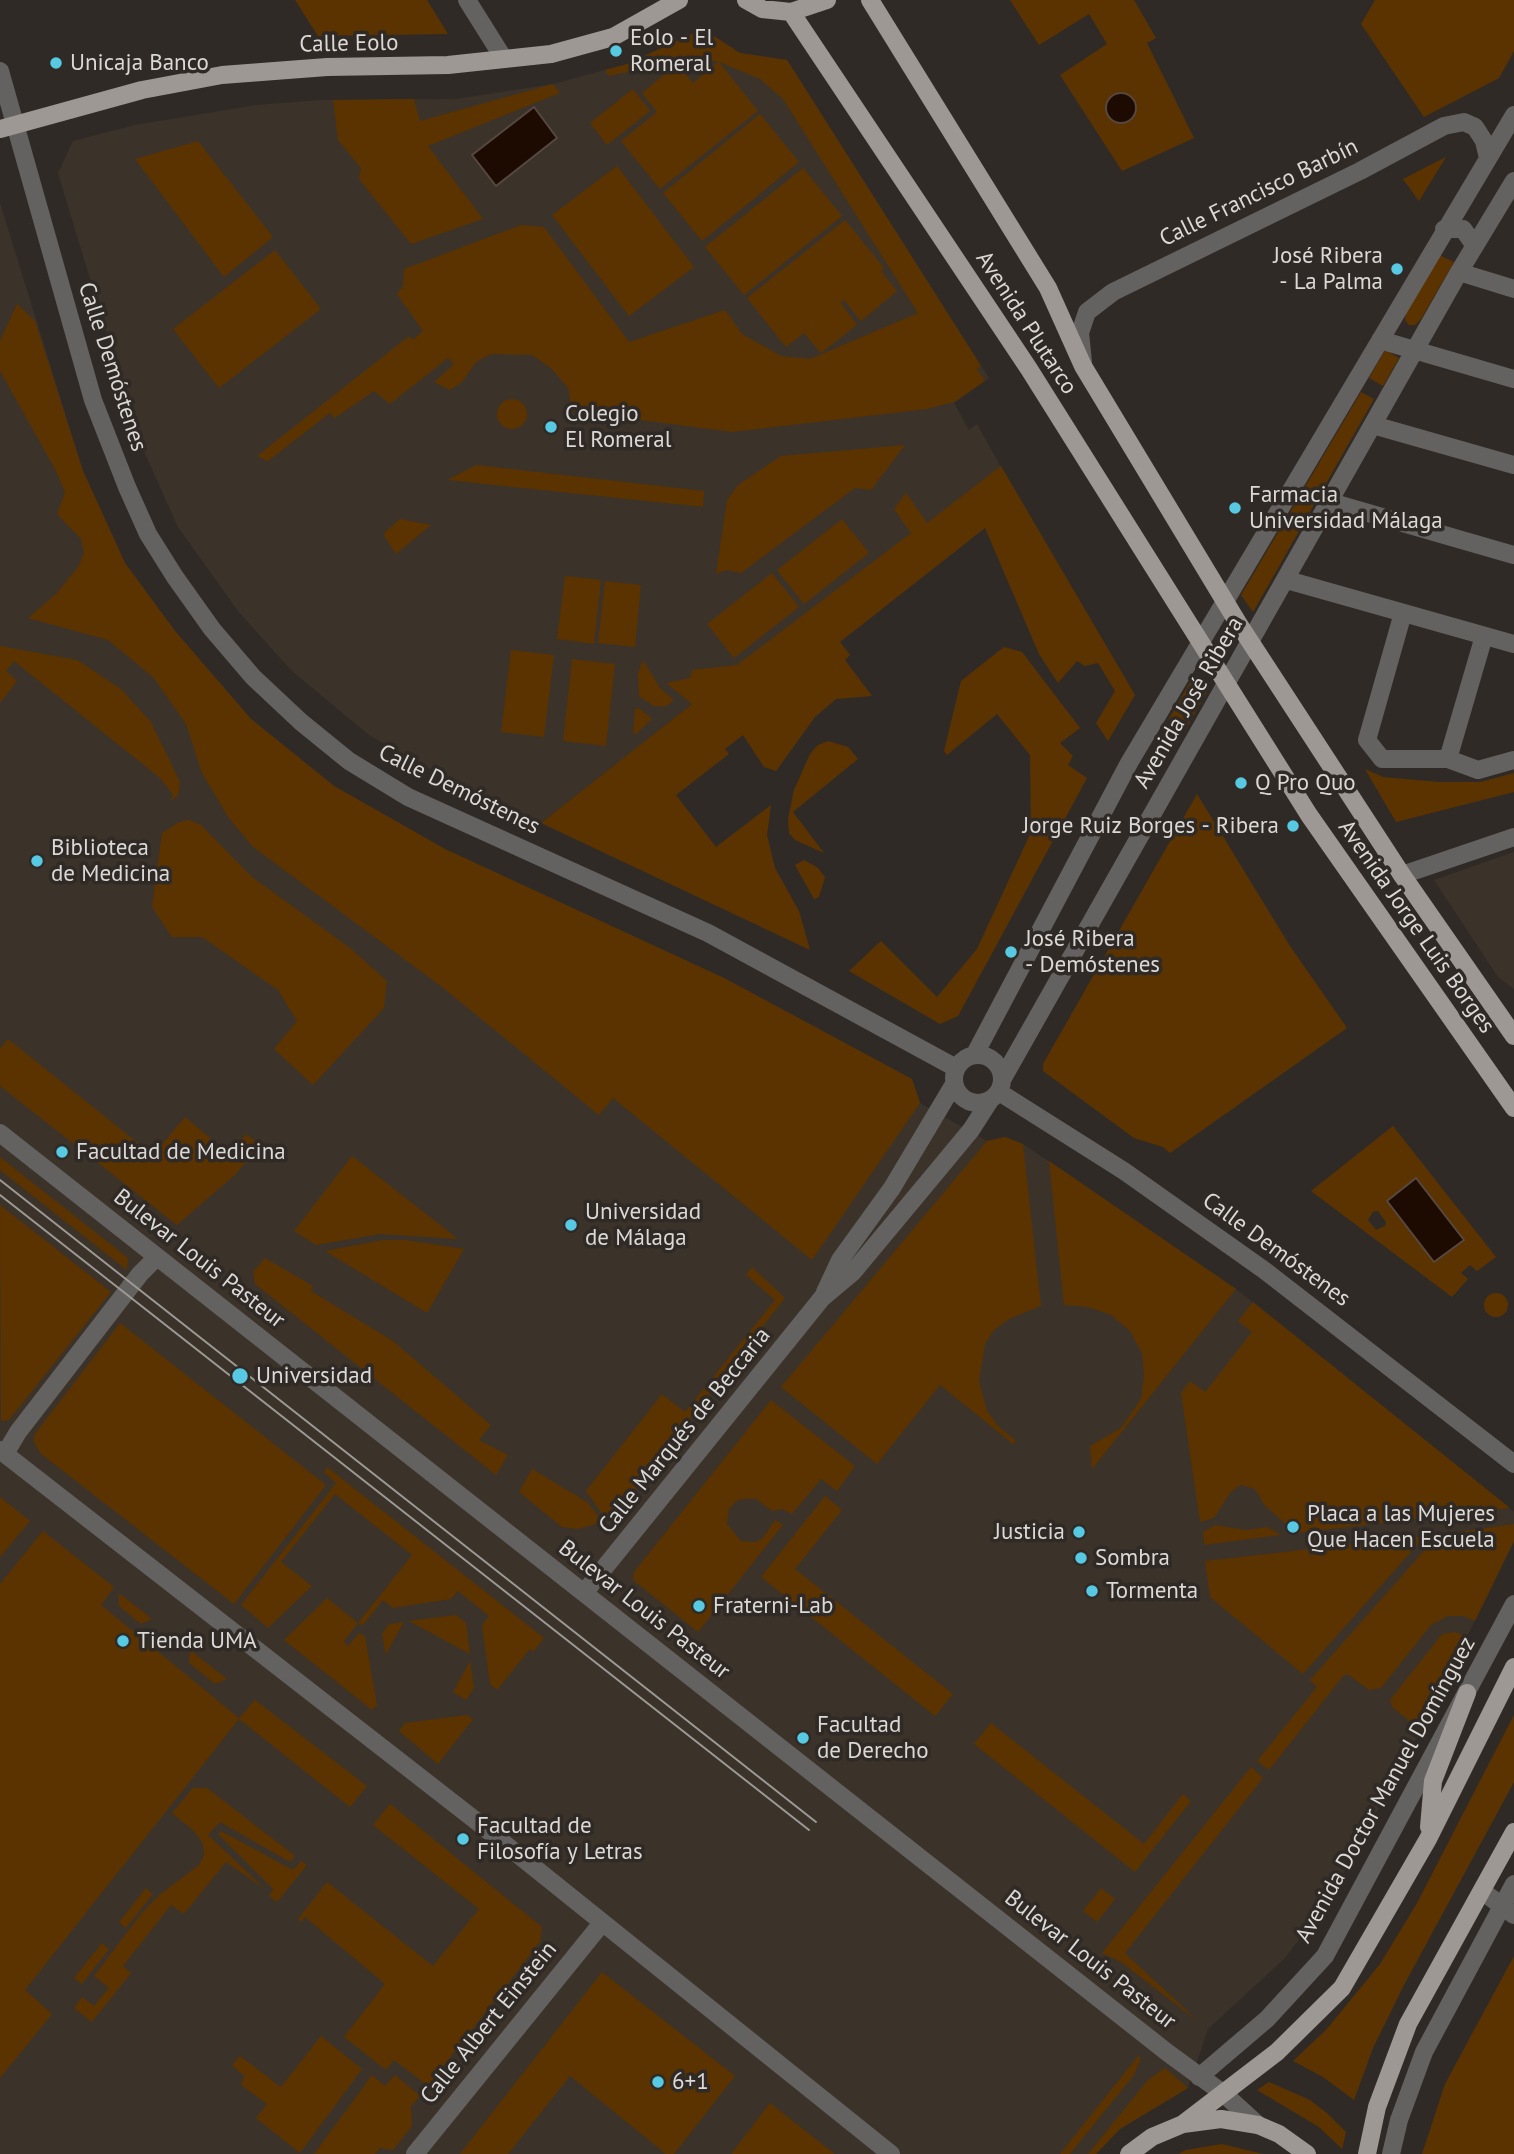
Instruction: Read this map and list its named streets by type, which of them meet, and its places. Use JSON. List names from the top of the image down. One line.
{"streets":{"main road":["Calle Eolo","Avenida Plutarco","Avenida Jorge Luis Borges"],"street":["Calle Francisco Barbín","Calle Demóstenes","Avenida José Ribera","Bulevar Louis Pasteur","Calle Marqués de Beccaria","Avenida Doctor Manuel Domínguez","Calle Albert Einstein"]},"crossings":[["Calle Eolo","Calle Demóstenes"],["Calle Francisco Barbín","Avenida Plutarco"],["Calle Francisco Barbín","Avenida José Ribera"],["Avenida Plutarco","Avenida José Ribera"],["Avenida Plutarco","Avenida Jorge Luis Borges"],["Calle Demóstenes","Avenida José Ribera"],["Calle Demóstenes","Calle Marqués de Beccaria"],["Avenida José Ribera","Avenida Jorge Luis Borges"],["Avenida José Ribera","Calle Marqués de Beccaria"],["Bulevar Louis Pasteur","Calle Marqués de Beccaria"],["Bulevar Louis Pasteur","Avenida Doctor Manuel Domínguez"]],"places":["Eolo - El Romeral","Unicaja Banco","José Ribera - La Palma","Colegio El Romeral","Farmacia Universidad Málaga","Q Pro Quo","Jorge Ruiz Borges - Ribera","Biblioteca de Medicina","José Ribera - Demóstenes","Facultad de Medicina","Universidad de Málaga","Universidad","Placa a las Mujeres Que Hacen Escuela","Justicia","Sombra","Tormenta","Fraterni-Lab","Tienda UMA","Facultad de Derecho","Facultad de Filosofía y Letras","6+1"]}
